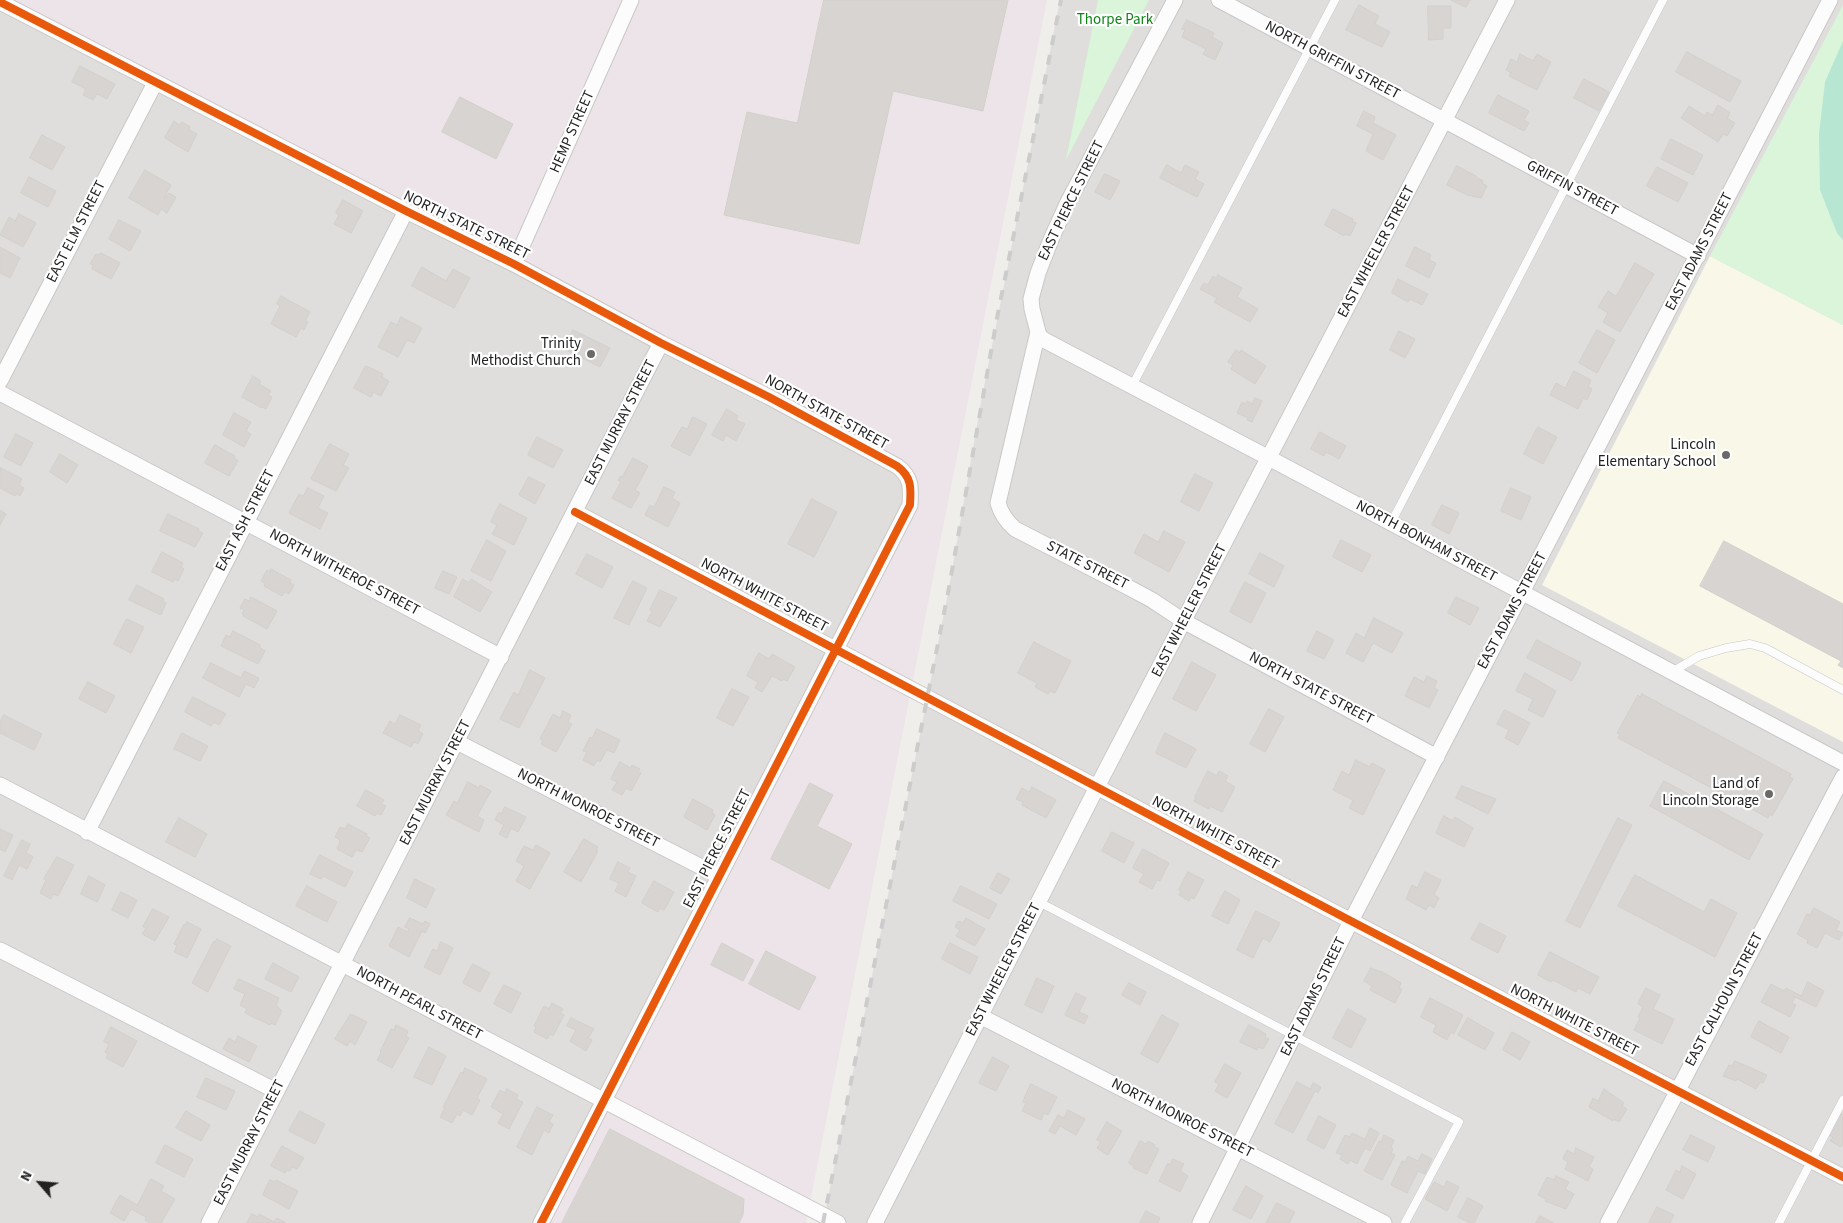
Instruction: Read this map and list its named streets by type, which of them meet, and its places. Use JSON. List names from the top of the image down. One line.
{"streets":{"street":["NORTH GRIFFIN STREET","HEMP STREET","GRIFFIN STREET","EAST PIERCE STREET","NORTH STATE STREET","EAST ELM STREET","EAST WHEELER STREET","EAST ADAMS STREET","EAST MURRAY STREET","EAST ASH STREET","NORTH BONHAM STREET","STATE STREET","NORTH WITHEROE STREET","NORTH WHITE STREET","NORTH MONROE STREET","EAST CALHOUN STREET","NORTH PEARL STREET"]},"crossings":[["NORTH GRIFFIN STREET","GRIFFIN STREET"],["NORTH GRIFFIN STREET","EAST WHEELER STREET"],["HEMP STREET","NORTH STATE STREET"],["GRIFFIN STREET","EAST WHEELER STREET"],["GRIFFIN STREET","EAST ADAMS STREET"],["EAST PIERCE STREET","NORTH STATE STREET"],["EAST PIERCE STREET","NORTH BONHAM STREET"],["EAST PIERCE STREET","STATE STREET"],["EAST PIERCE STREET","NORTH WHITE STREET"],["EAST PIERCE STREET","NORTH MONROE STREET"],["EAST PIERCE STREET","NORTH PEARL STREET"],["NORTH STATE STREET","EAST ELM STREET"],["NORTH STATE STREET","EAST WHEELER STREET"],["NORTH STATE STREET","EAST ADAMS STREET"],["NORTH STATE STREET","EAST MURRAY STREET"],["NORTH STATE STREET","EAST ASH STREET"],["NORTH STATE STREET","STATE STREET"],["EAST WHEELER STREET","NORTH BONHAM STREET"],["EAST WHEELER STREET","STATE STREET"],["EAST WHEELER STREET","NORTH WHITE STREET"],["EAST WHEELER STREET","NORTH MONROE STREET"],["EAST ADAMS STREET","NORTH BONHAM STREET"],["EAST ADAMS STREET","NORTH WHITE STREET"],["EAST ADAMS STREET","NORTH MONROE STREET"],["EAST MURRAY STREET","NORTH WITHEROE STREET"],["EAST MURRAY STREET","NORTH WHITE STREET"],["EAST MURRAY STREET","NORTH MONROE STREET"],["EAST MURRAY STREET","NORTH PEARL STREET"],["EAST ASH STREET","NORTH WITHEROE STREET"],["EAST ASH STREET","NORTH PEARL STREET"],["NORTH WHITE STREET","EAST CALHOUN STREET"]],"parks":["Thorpe Park"],"places":["Trinity Methodist Church","Lincoln Elementary School","Land of Lincoln Storage"],"north":"top left"}
